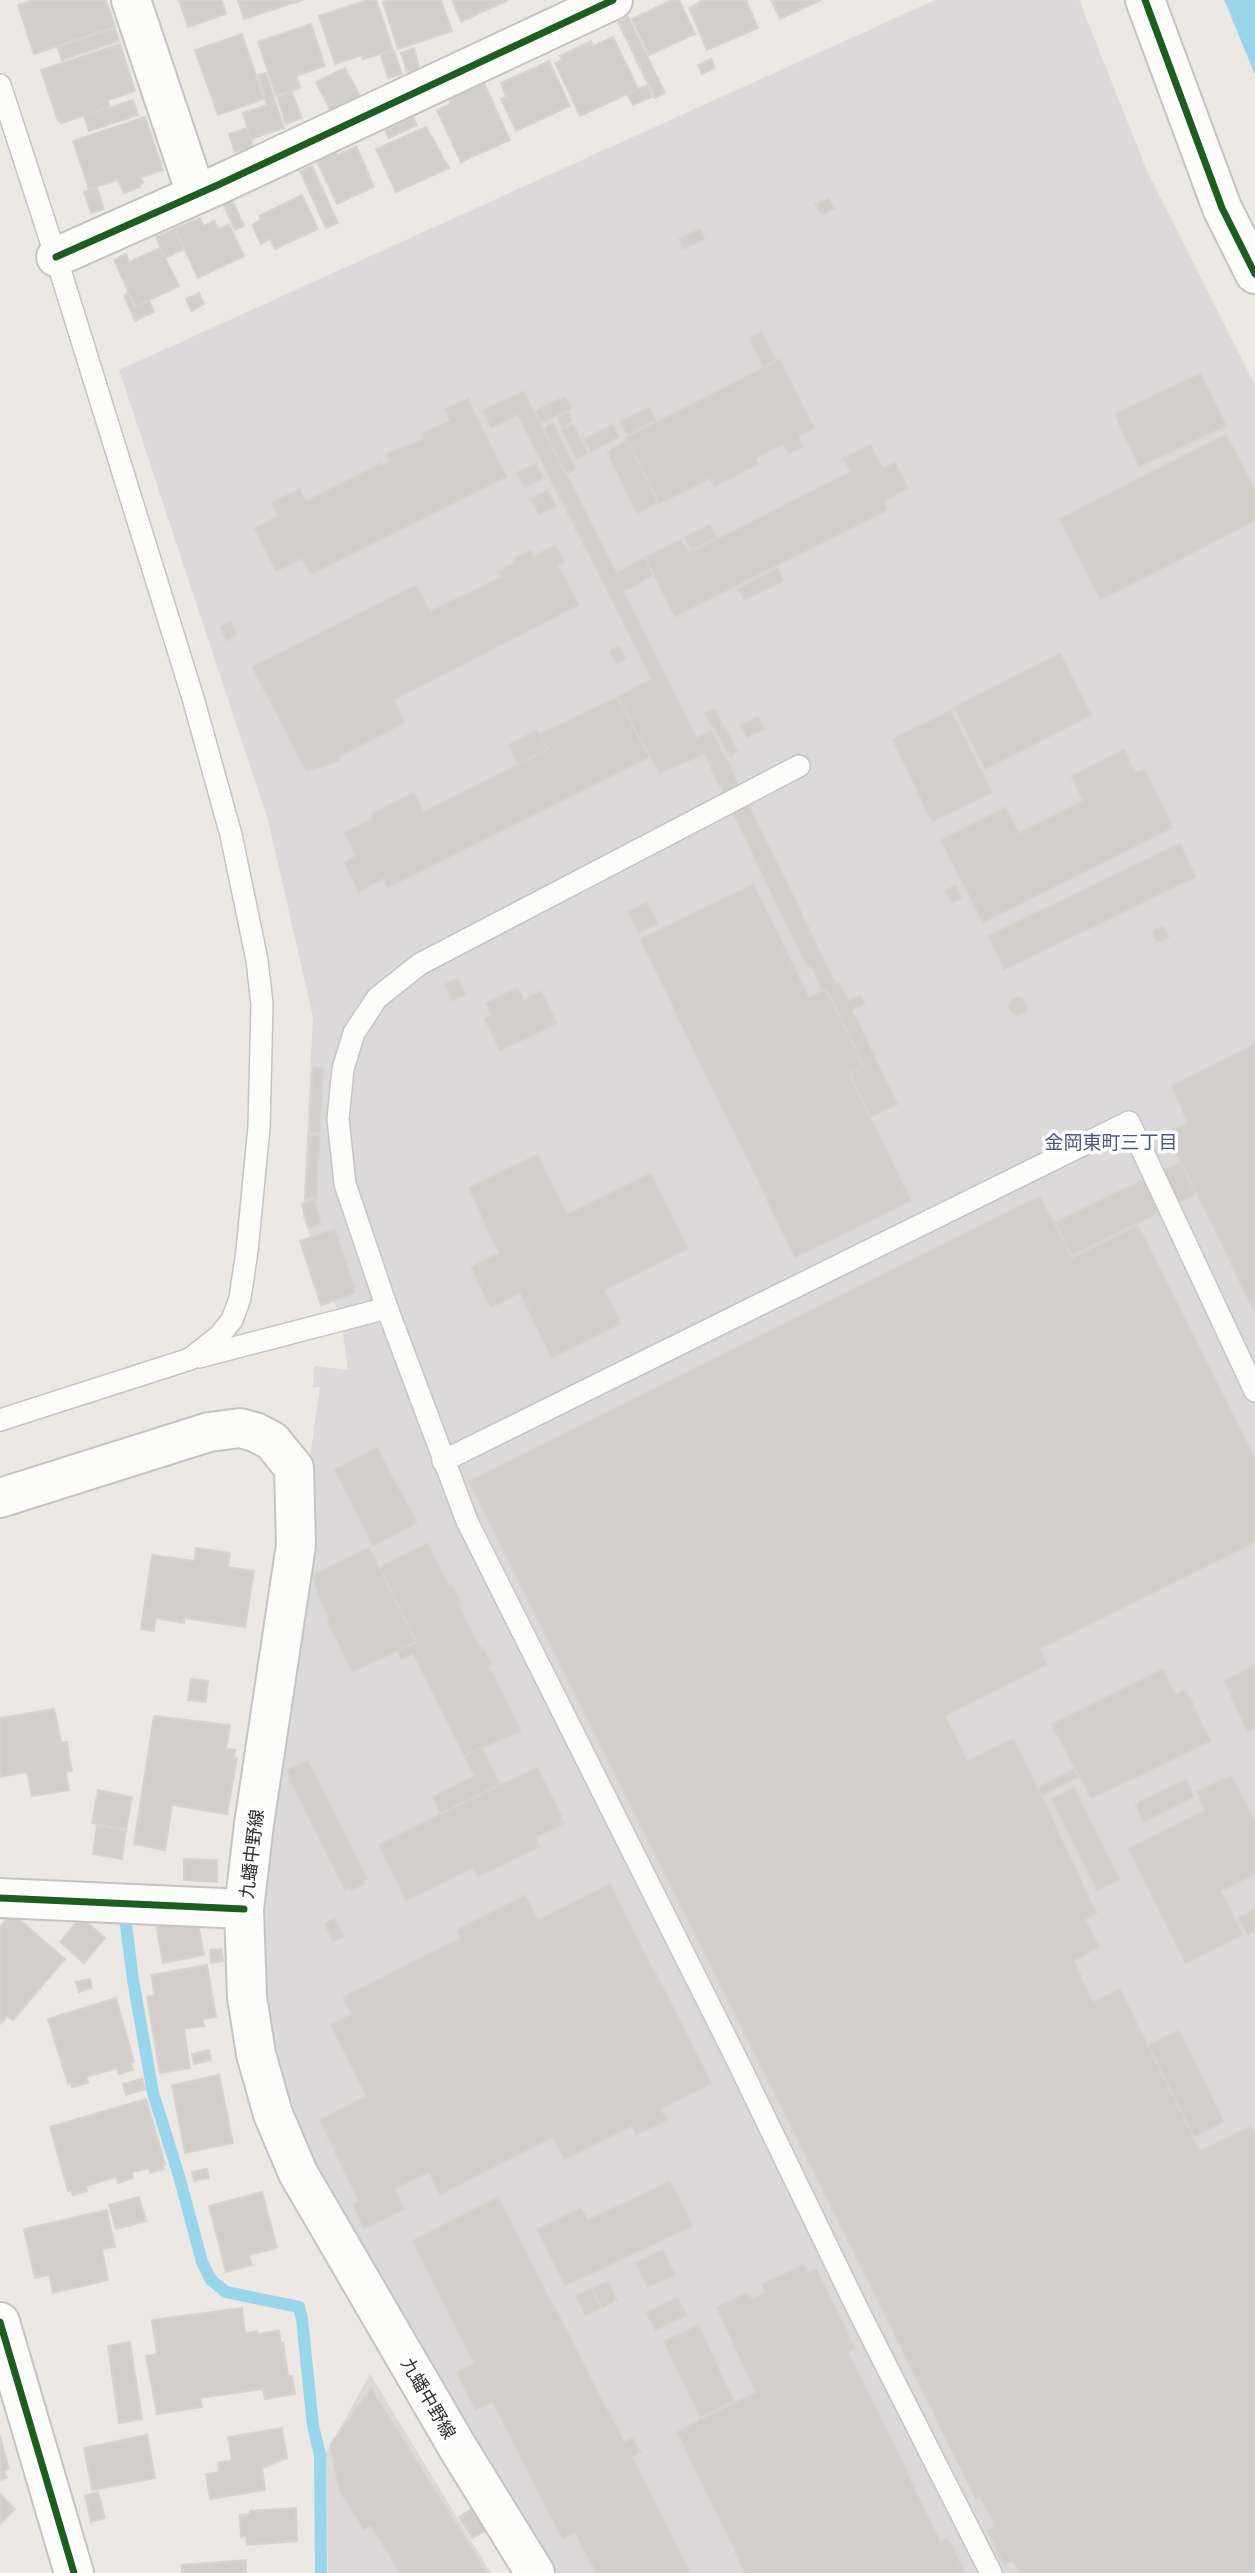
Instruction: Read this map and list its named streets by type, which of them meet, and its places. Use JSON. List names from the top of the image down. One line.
{"streets":{"street":["九蟠中野線"]},"districts":["金岡東町三丁目"]}
